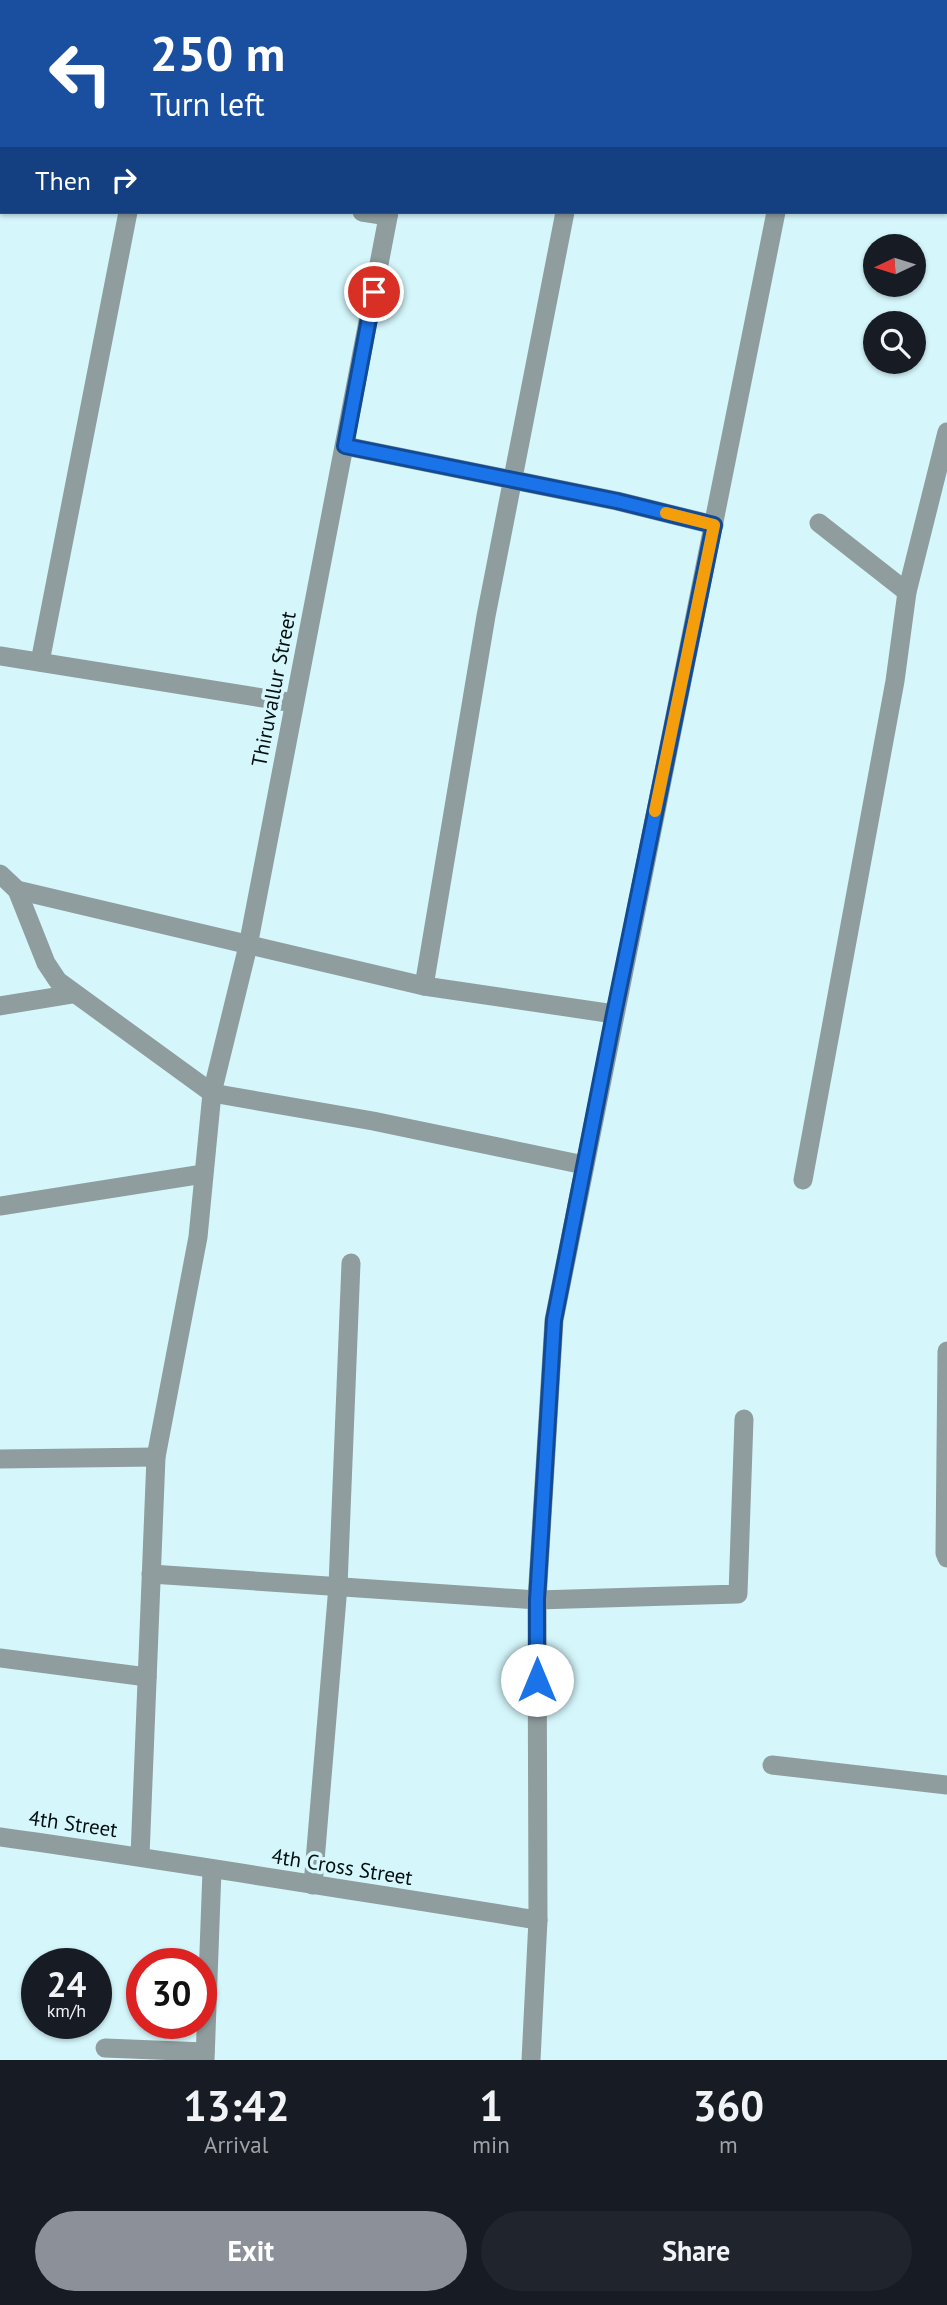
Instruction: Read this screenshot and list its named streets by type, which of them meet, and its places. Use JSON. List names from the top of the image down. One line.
{"streets":{"street":["Thiruvallur Street","4th Street","4th Cross Street"]},"crossings":[["Thiruvallur Street","4th Street"],["Thiruvallur Street","4th Cross Street"],["4th Street","4th Cross Street"]],"north":"left","page":{"turn":["250 m","Turn left"],"then":"Then","speed":"24 km/h","limit":"30","eta":["13:42","Arrival","1","min","360","m"],"buttons":["Exit","Share"]}}
